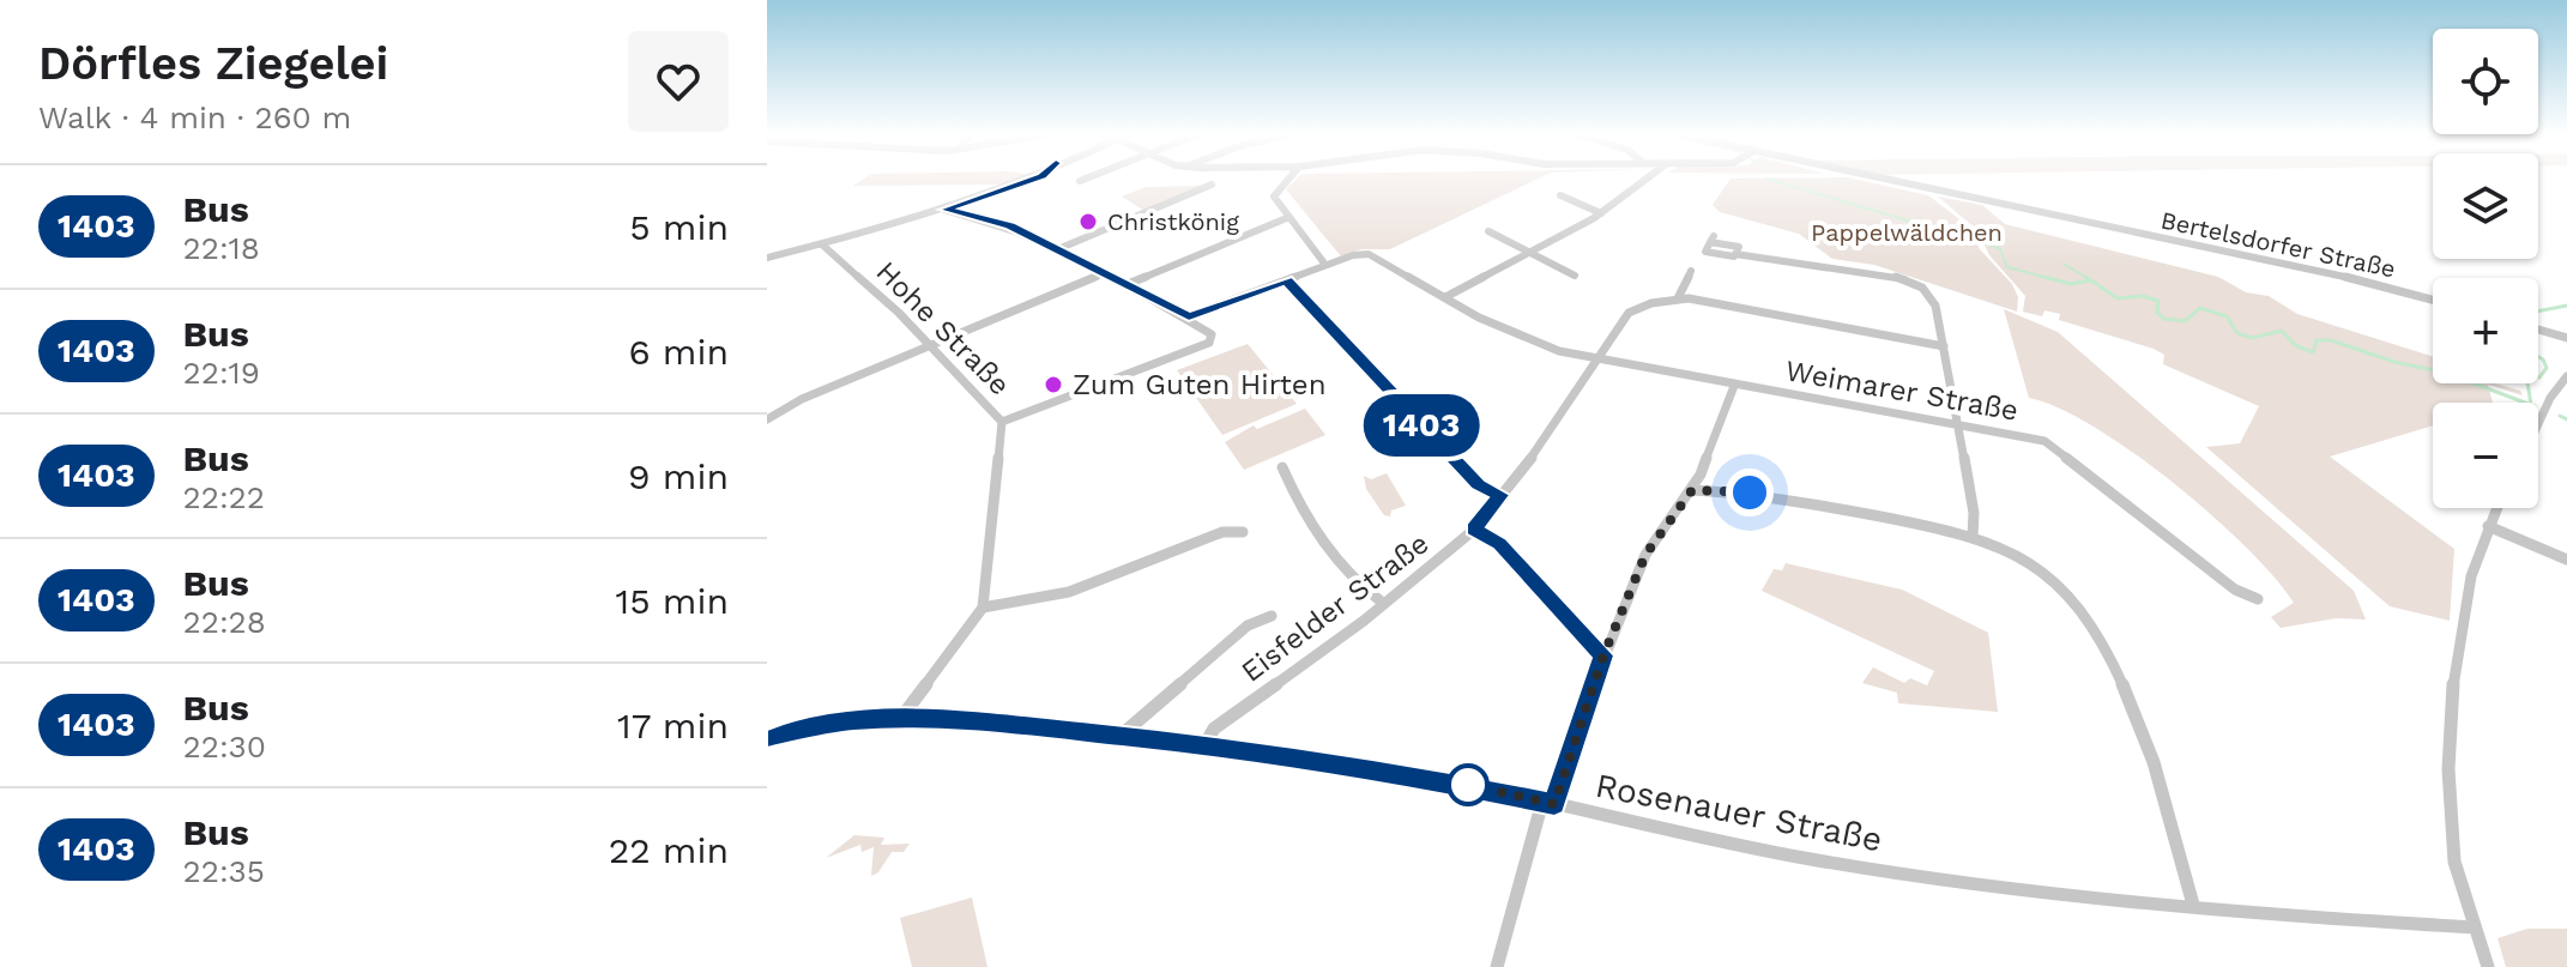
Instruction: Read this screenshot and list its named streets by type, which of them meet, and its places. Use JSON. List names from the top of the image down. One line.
{"streets":{"street":["Bertelsdorfer Straße","Hohe Straße","Weimarer Straße","Eisfelder Straße","Rosenauer Straße"]},"crossings":[["Weimarer Straße","Eisfelder Straße"],["Eisfelder Straße","Rosenauer Straße"]],"parks":["Pappelwäldchen"],"places":["Christkönig","Zum Guten Hirten"],"lines":["bus line 1403"],"page":{"heading":["Dörfles Ziegelei","Walk · 4 min · 260 m"],"on_map":"1403","map_buttons":["+","−"],"list":[{"mark":"1403","name":"Bus","note":"22:18","value":"5 min"},{"mark":"1403","name":"Bus","note":"22:19","value":"6 min"},{"mark":"1403","name":"Bus","note":"22:22","value":"9 min"},{"mark":"1403","name":"Bus","note":"22:28","value":"15 min"},{"mark":"1403","name":"Bus","note":"22:30","value":"17 min"},{"mark":"1403","name":"Bus","note":"22:35","value":"22 min"}]}}
